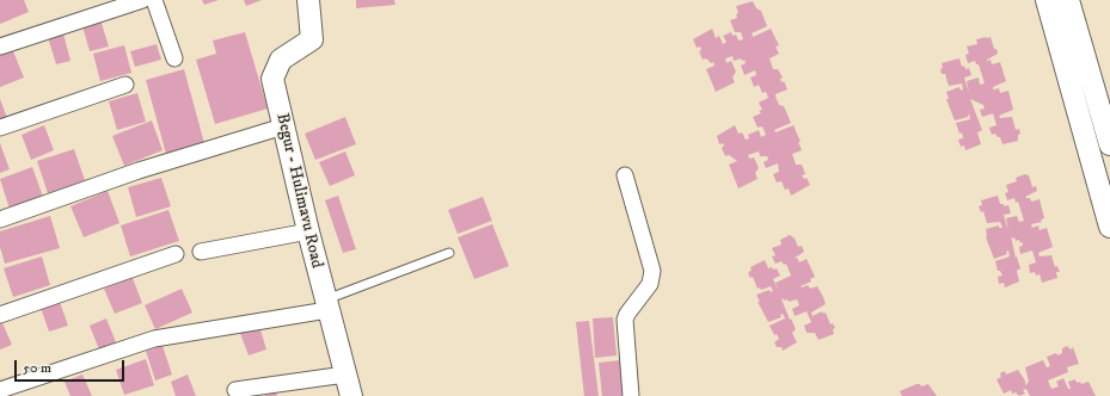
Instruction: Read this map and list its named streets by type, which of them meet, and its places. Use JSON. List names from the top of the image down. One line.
{"streets":{"street":["Begur - Hulimavu Road"]},"scale_bar":"50 m"}
